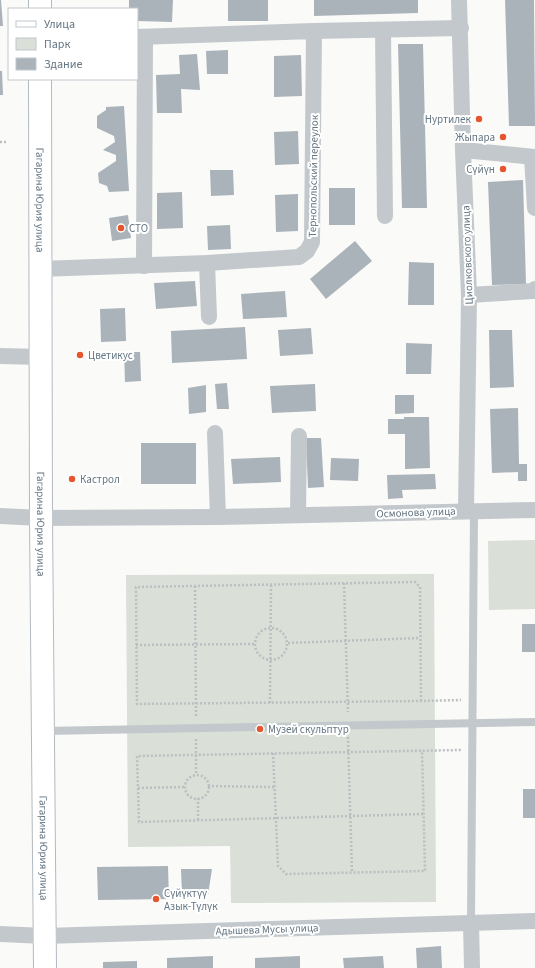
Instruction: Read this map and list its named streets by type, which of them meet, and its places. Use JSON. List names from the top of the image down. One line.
{"streets":{"main road":["Гагарина Юрия улица"],"street":["Тернопольский переулок","Циолковского улица","Осмонова улица","Адышева Мусы улица"]},"crossings":[["Тернопольский переулок","Гагарина Юрия улица"],["Гагарина Юрия улица","Осмонова улица"],["Гагарина Юрия улица","Адышева Мусы улица"],["Циолковского улица","Осмонова улица"]],"places":["Нуртилек","Жыпара","Сүйүн","СТО","Цветикус","Кастрол","Музей скульптур","Сүйүктүү Азык-Түлүк"],"legend":["Улица","Парк","Здание"]}
